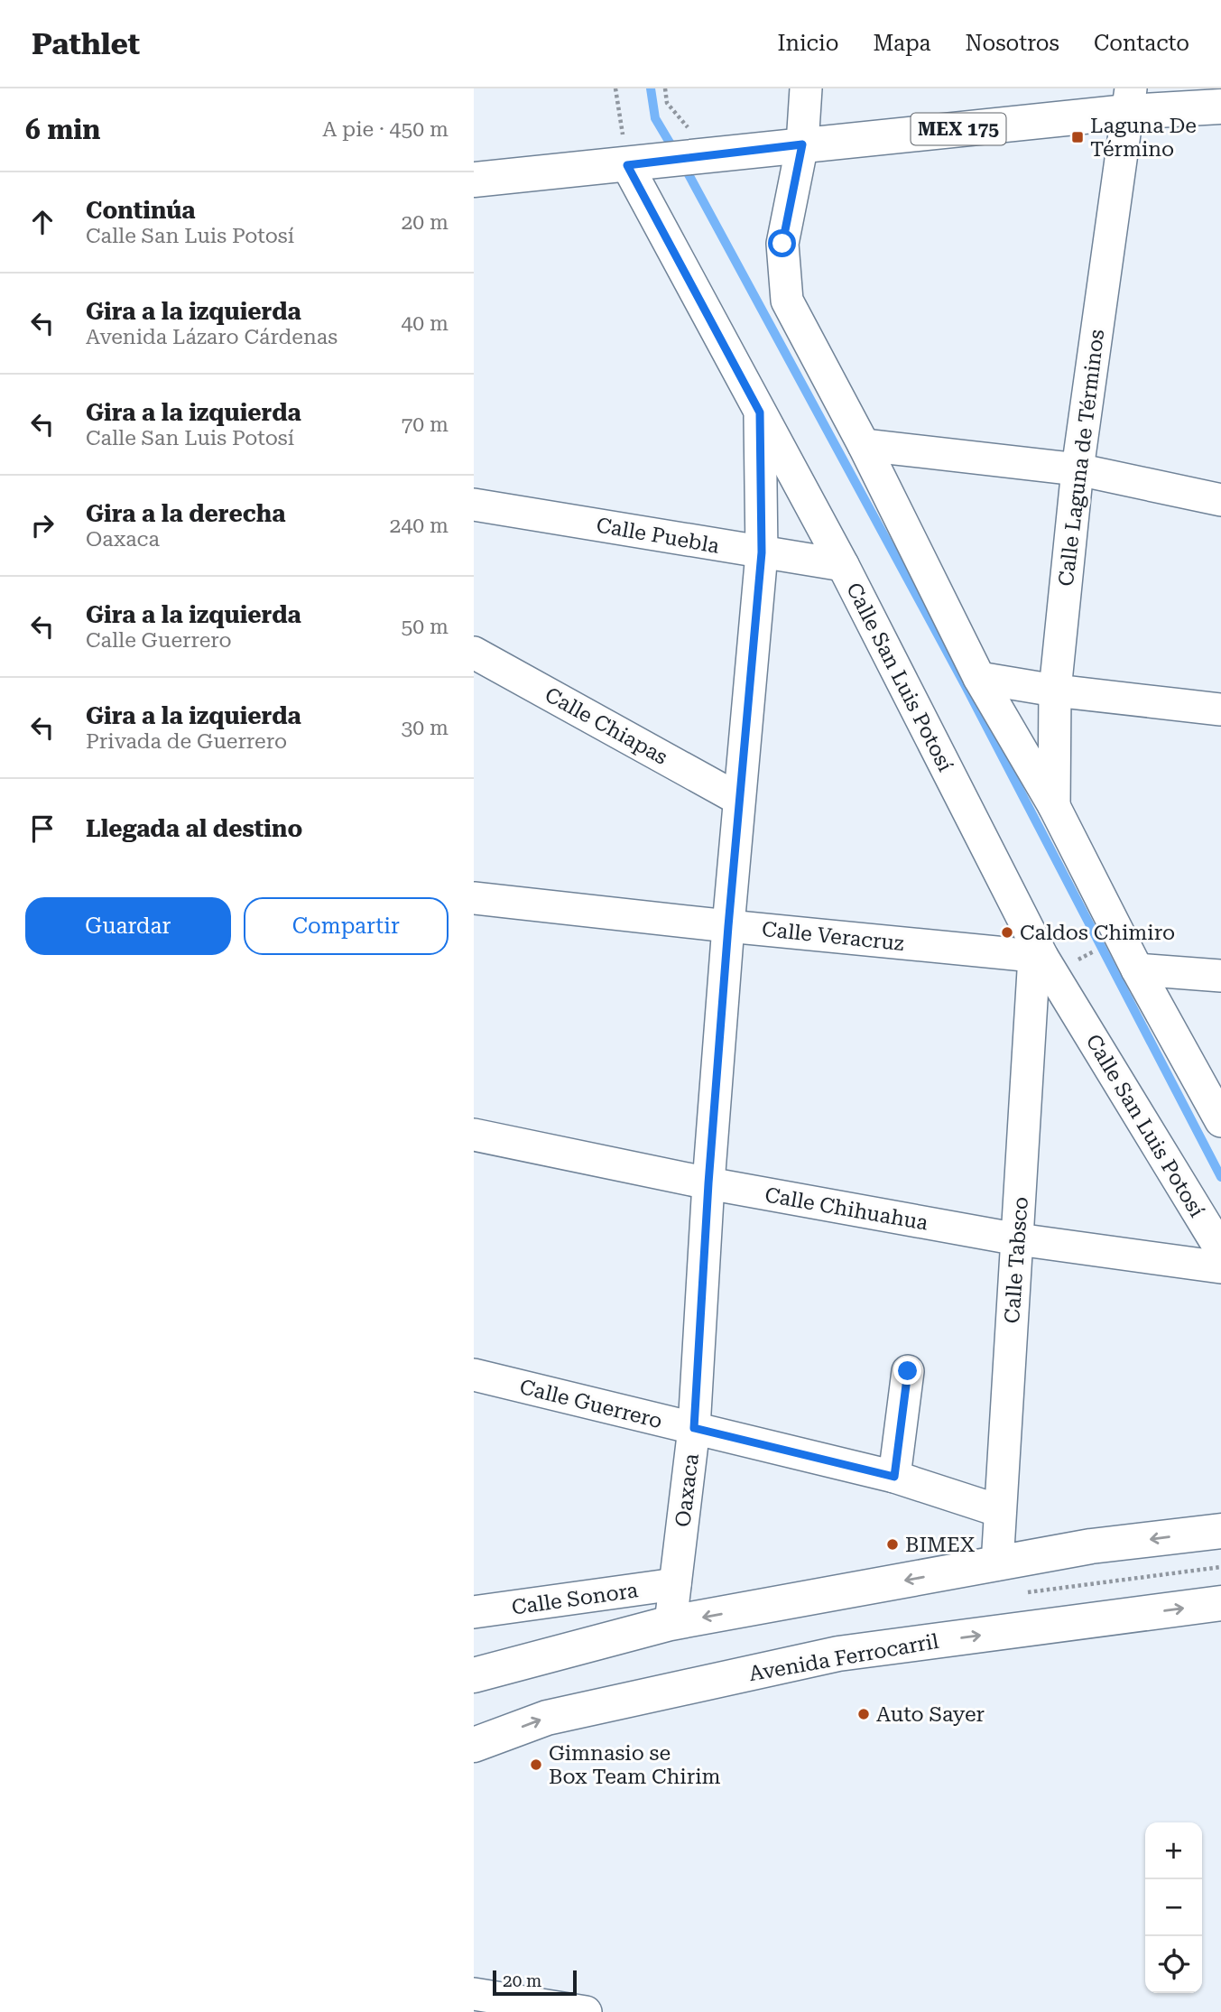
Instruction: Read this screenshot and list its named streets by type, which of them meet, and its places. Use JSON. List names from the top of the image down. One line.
{"streets":{"main road":["MEX 175","Avenida Ferrocarril"],"street":["Calle Laguna de Términos","Calle Puebla","Calle San Luis Potosí","Calle Chiapas","Calle Veracruz","Calle Chihuahua","Calle Tabsco","Calle Guerrero","Oaxaca","Calle Sonora"]},"crossings":[["MEX 175","Calle Laguna de Términos"],["MEX 175","Calle San Luis Potosí"],["Calle Puebla","Calle San Luis Potosí"],["Calle Puebla","Oaxaca"],["Calle San Luis Potosí","Calle Veracruz"],["Calle San Luis Potosí","Calle Tabsco"],["Calle San Luis Potosí","Oaxaca"],["Calle Chiapas","Oaxaca"],["Calle Veracruz","Calle Tabsco"],["Calle Veracruz","Oaxaca"],["Calle Chihuahua","Calle Tabsco"],["Calle Chihuahua","Oaxaca"],["Calle Tabsco","Calle Guerrero"],["Calle Guerrero","Oaxaca"],["Oaxaca","Calle Sonora"]],"places":{"transit":["Laguna De Término"],"other":["Caldos Chimiro","BIMEX","Auto Sayer","Gimnasio se Box Team Chirim"]},"scale_bar":"20 m","page":{"header":"Pathlet","nav":["Inicio","Mapa","Nosotros","Contacto"],"heading":["6 min","A pie · 450 m"],"list":[["Continúa","Calle San Luis Potosí","20 m"],["Gira a la izquierda","Avenida Lázaro Cárdenas","40 m"],["Gira a la izquierda","Calle San Luis Potosí","70 m"],["Gira a la derecha","Oaxaca","240 m"],["Gira a la izquierda","Calle Guerrero","50 m"],["Gira a la izquierda","Privada de Guerrero","30 m"],"Llegada al destino"],"buttons":["Guardar","Compartir"],"map_buttons":["+","−"],"scale":"20 m"}}
